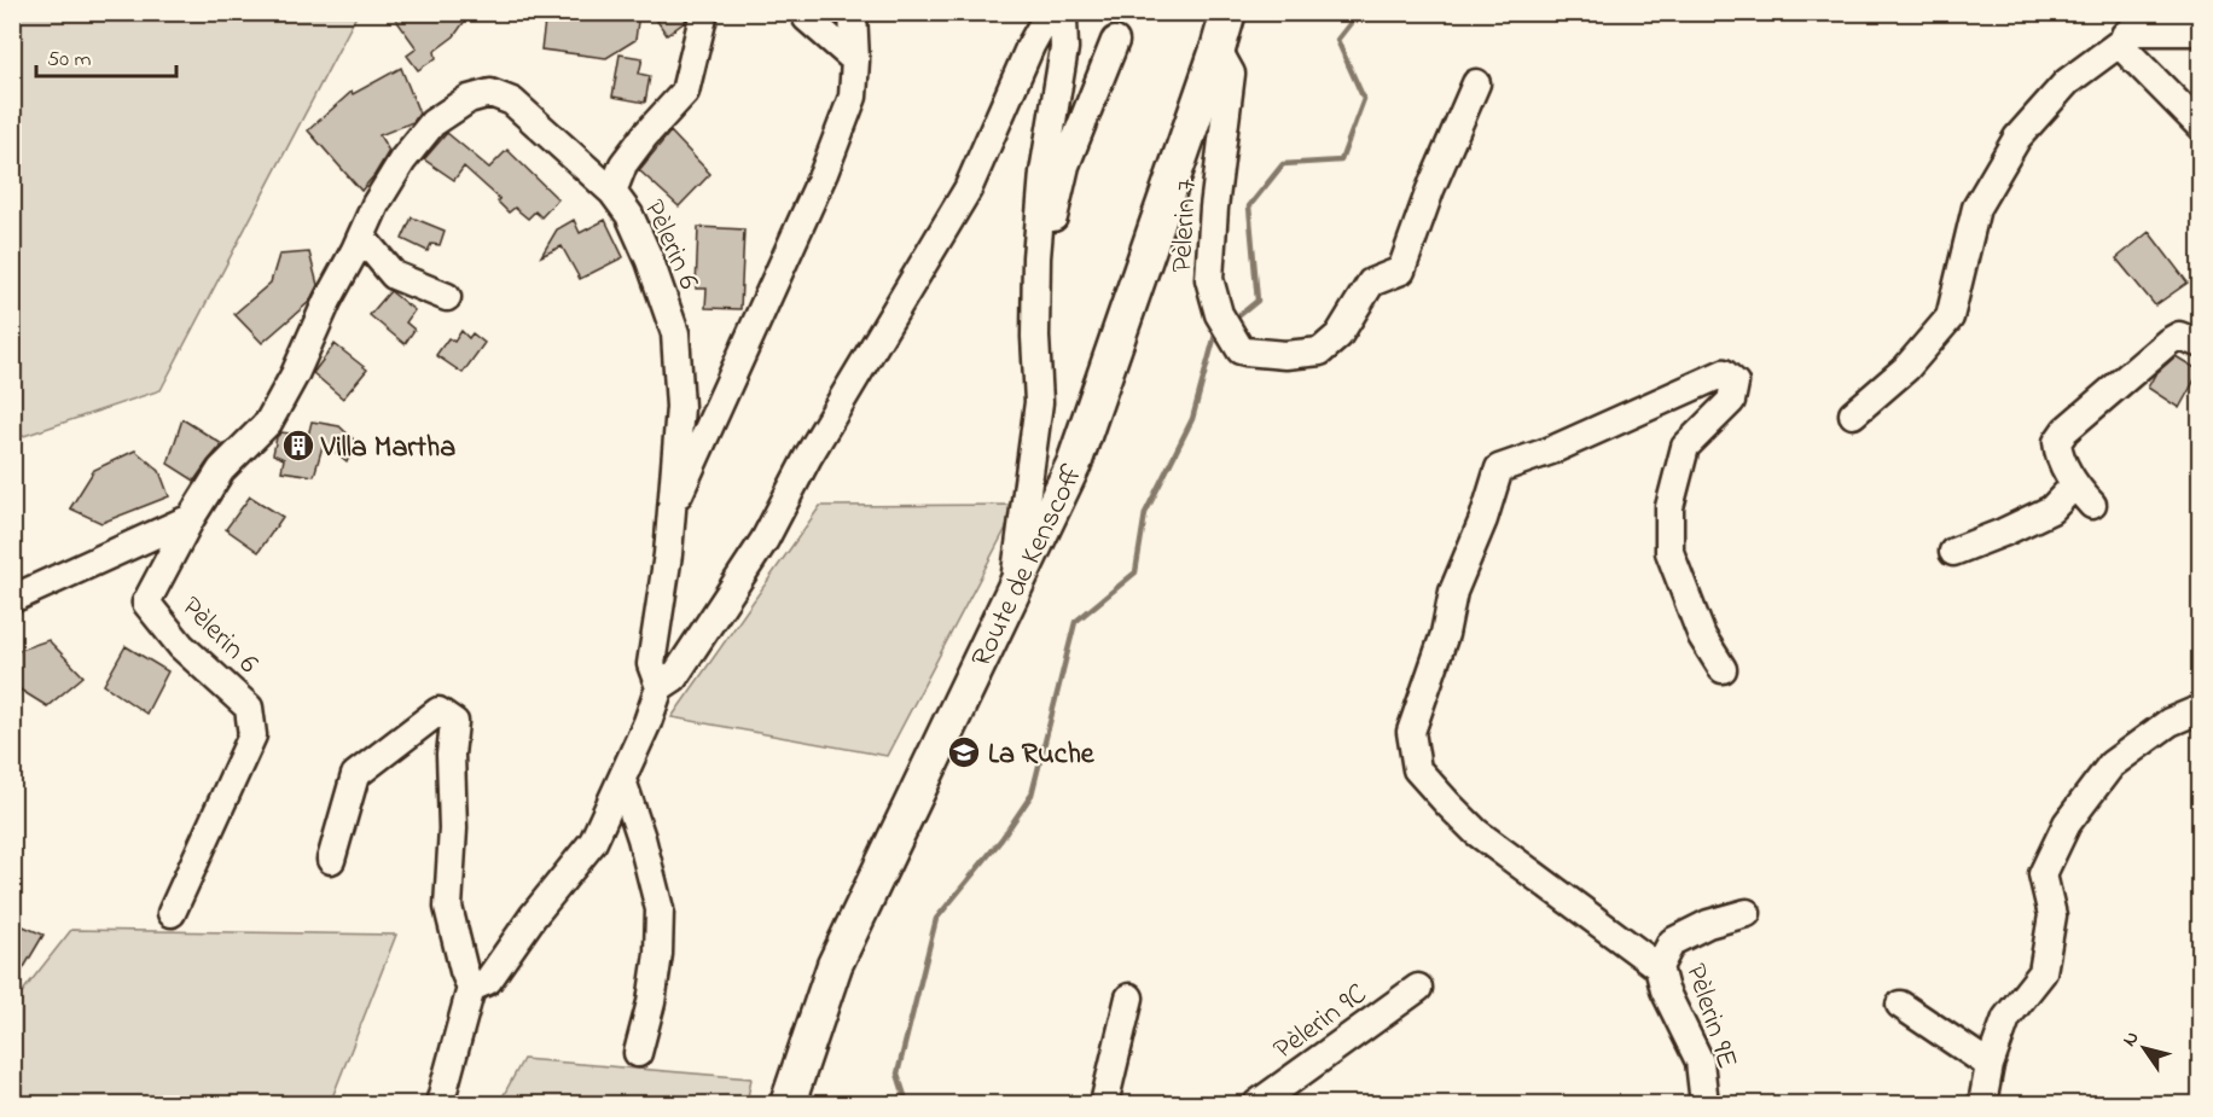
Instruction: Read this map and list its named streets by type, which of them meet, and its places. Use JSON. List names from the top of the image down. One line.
{"streets":{"main road":["Route de Kenscoff"],"street":["Pèlerin 7","Pèlerin 6","Pèlerin 9E","Pèlerin 9C"]},"crossings":[["Pèlerin 7","Route de Kenscoff"]],"places":{"building":["Villa Martha"],"school or university":["La Ruche"]},"scale_bar":"50 m","north":"top left"}
